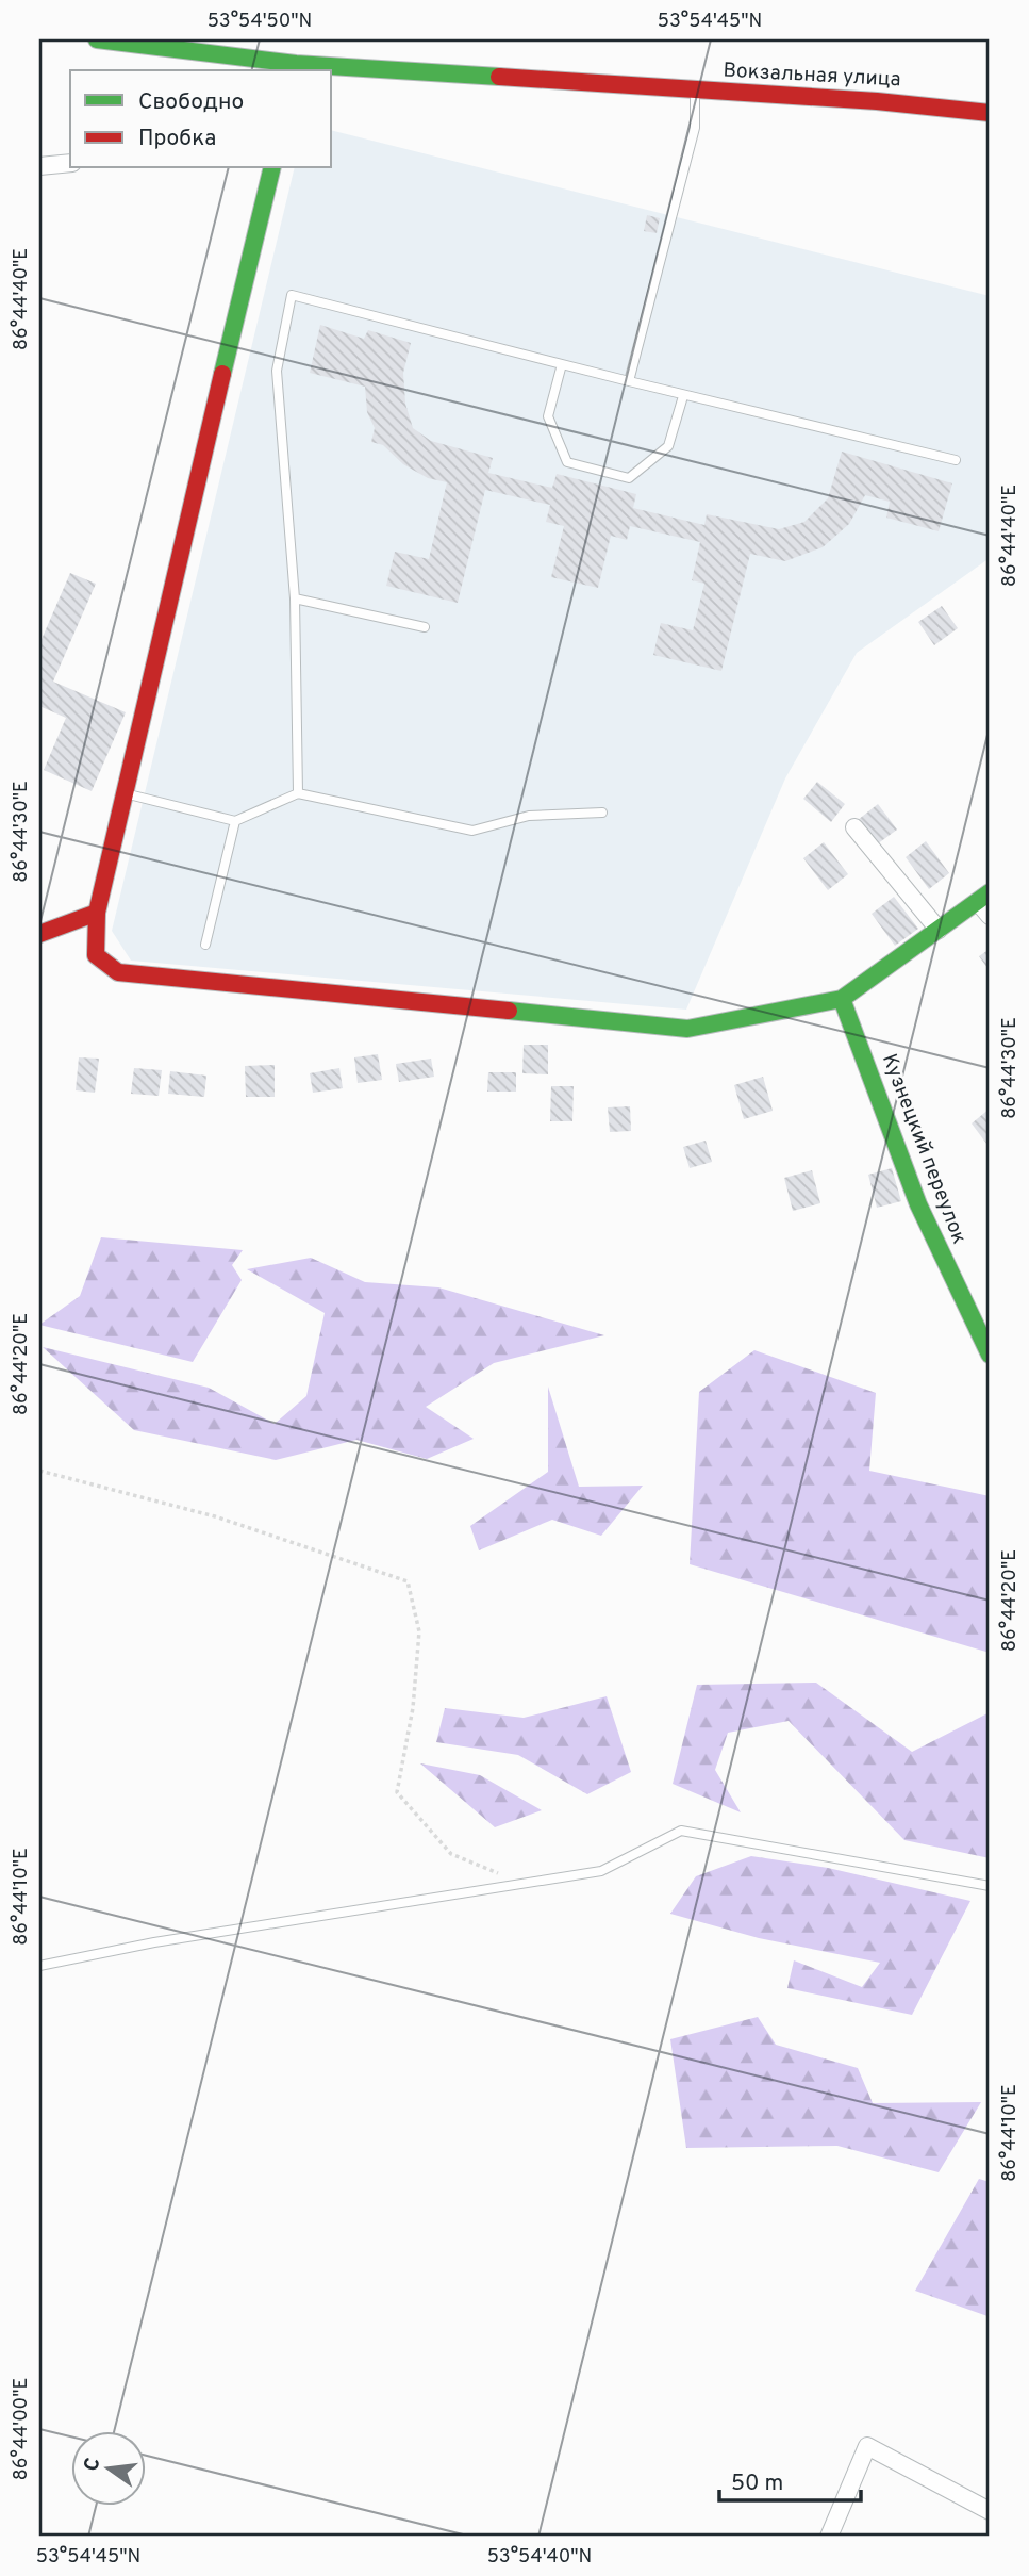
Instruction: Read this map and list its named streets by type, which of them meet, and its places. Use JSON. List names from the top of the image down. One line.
{"streets":{"street":["Вокзальная улица","Кузнецкий переулок"]},"legend":["Свободно","Пробка"],"scale_bar":"50 m","north":"left","coordinates":["53°54'50\"N","53°54'45\"N","86°44'40\"E","86°44'30\"E","86°44'20\"E","86°44'10\"E","86°44'00\"E","53°54'40\"N"]}
